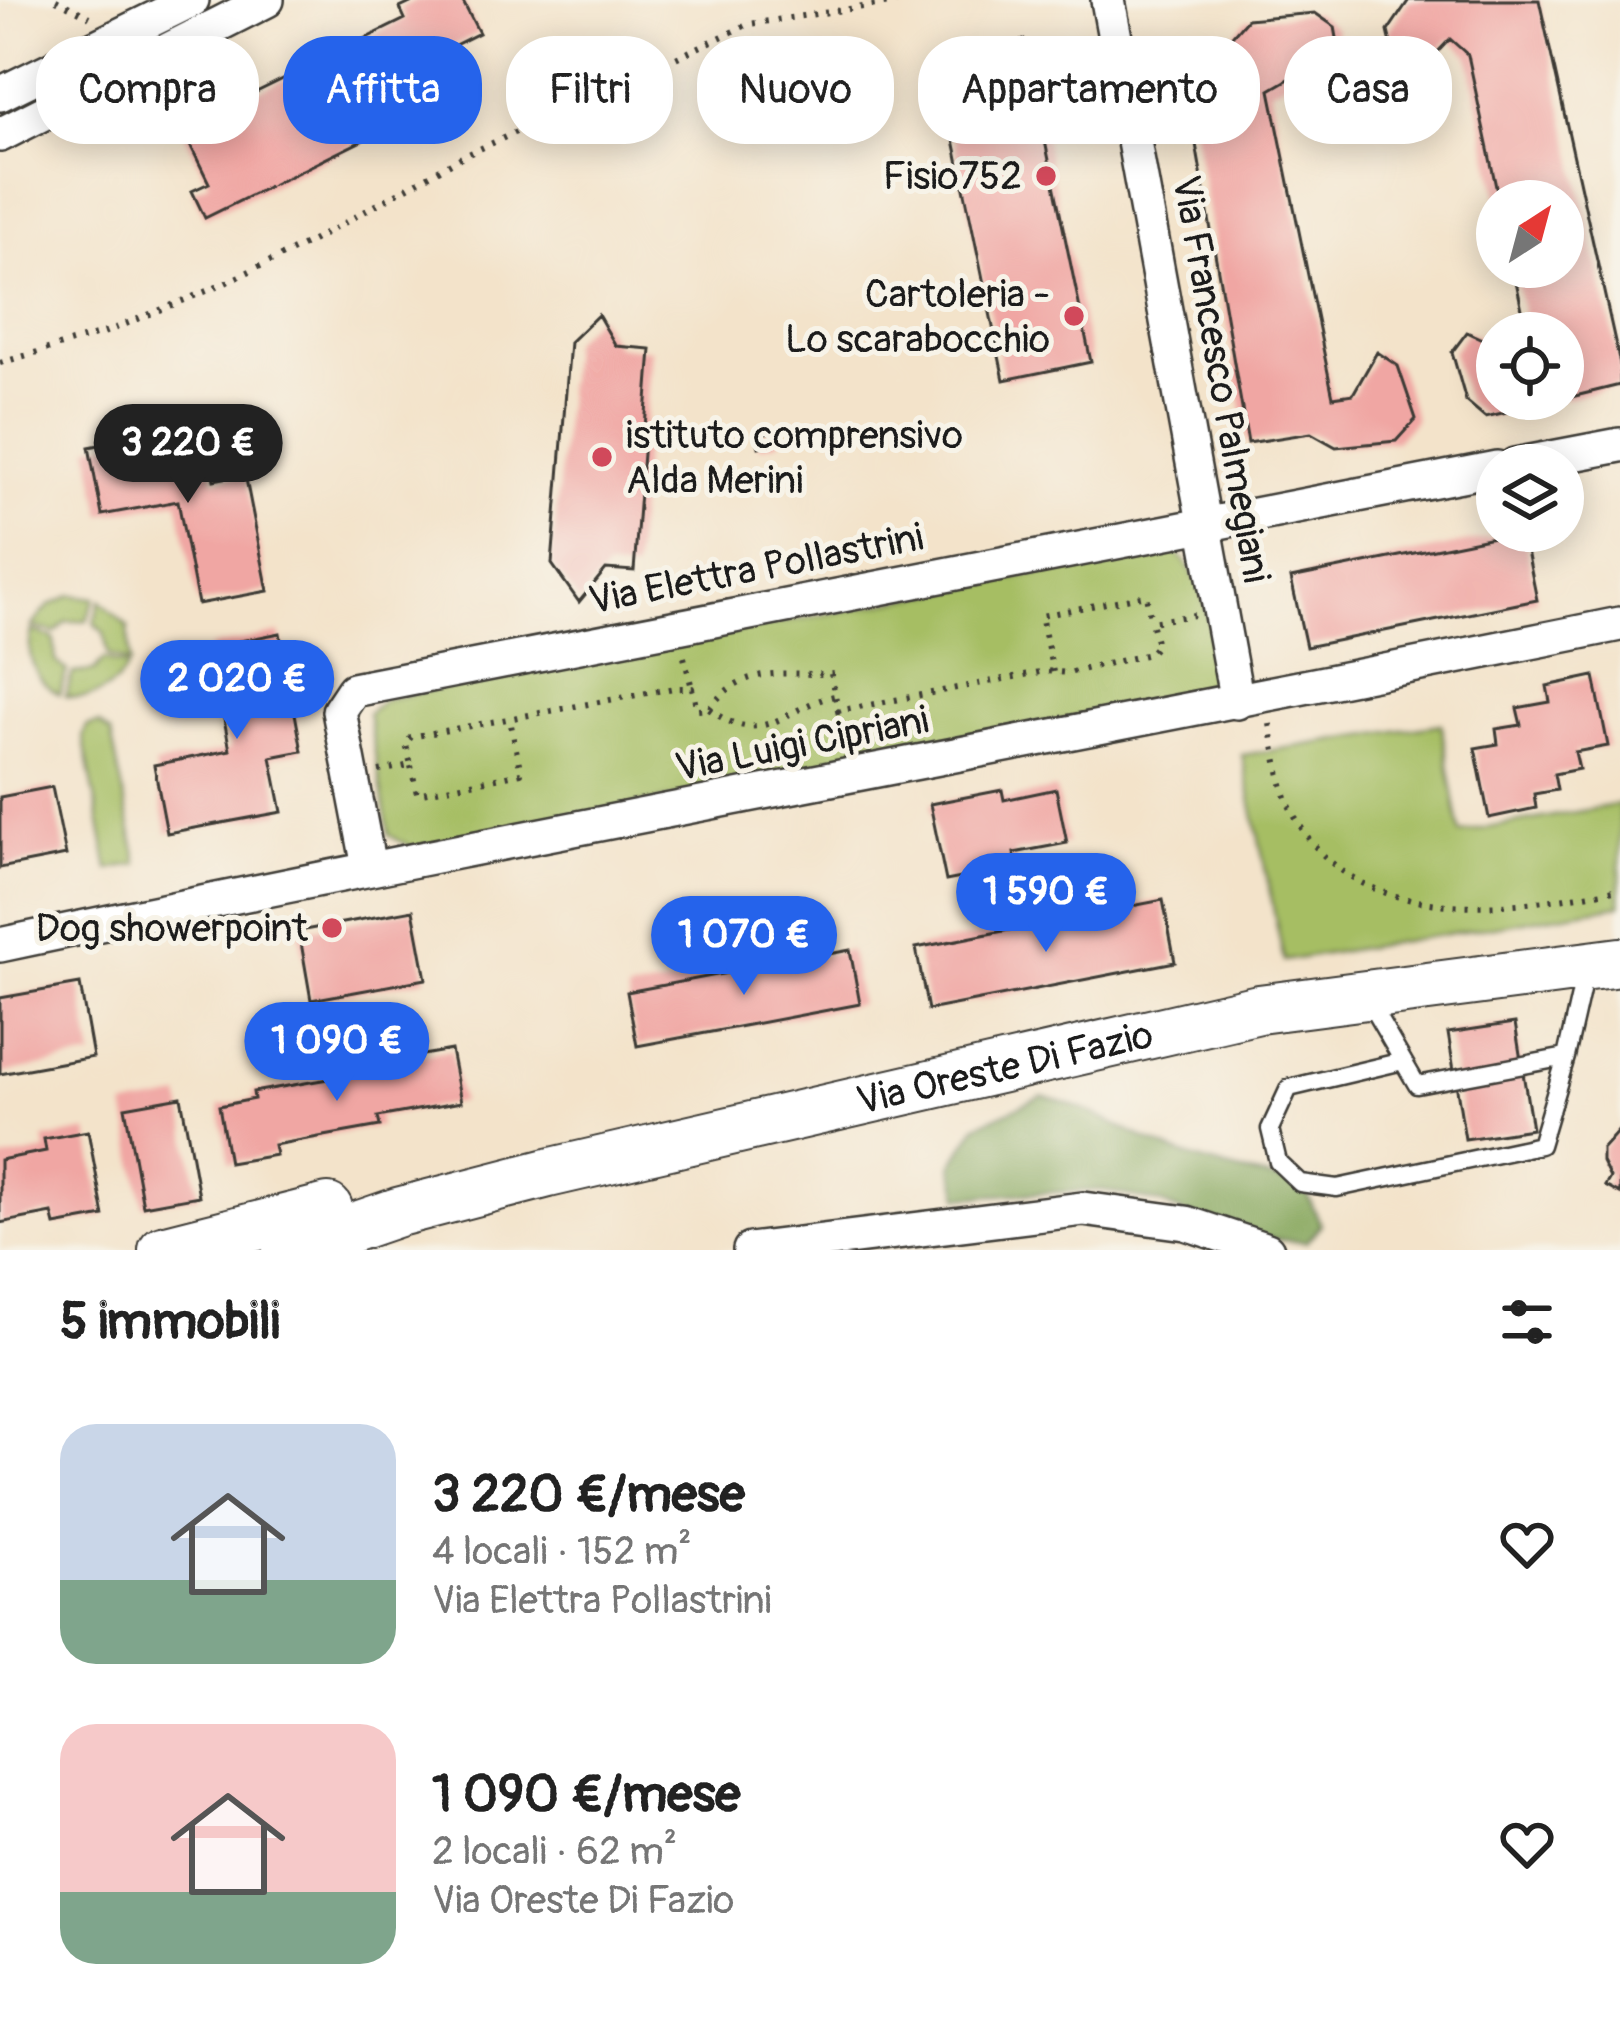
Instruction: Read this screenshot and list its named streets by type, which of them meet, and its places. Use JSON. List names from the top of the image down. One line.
{"streets":{"main road":["Via Oreste Di Fazio"],"street":["Via Francesco Palmegiani","Via Elettra Pollastrini","Via Luigi Cipriani"]},"crossings":[["Via Francesco Palmegiani","Via Elettra Pollastrini"],["Via Francesco Palmegiani","Via Luigi Cipriani"],["Via Elettra Pollastrini","Via Luigi Cipriani"]],"places":["Fisio752","Cartoleria - Lo scarabocchio","istituto comprensivo Alda Merini","Dog showerpoint"],"north":"top right","page":{"chip":["Compra","Affitta","Filtri","Nuovo","Appartamento","Casa"],"price":["3 220 €","2 020 €","1 590 €","1 070 €","1 090 €"],"heading":"5 immobili","list":[{"name":"3 220 €/mese","note":"4 locali · 152 m² · Via Elettra Pollastrini"},{"name":"1 090 €/mese","note":"2 locali · 62 m² · Via Oreste Di Fazio"}]}}
